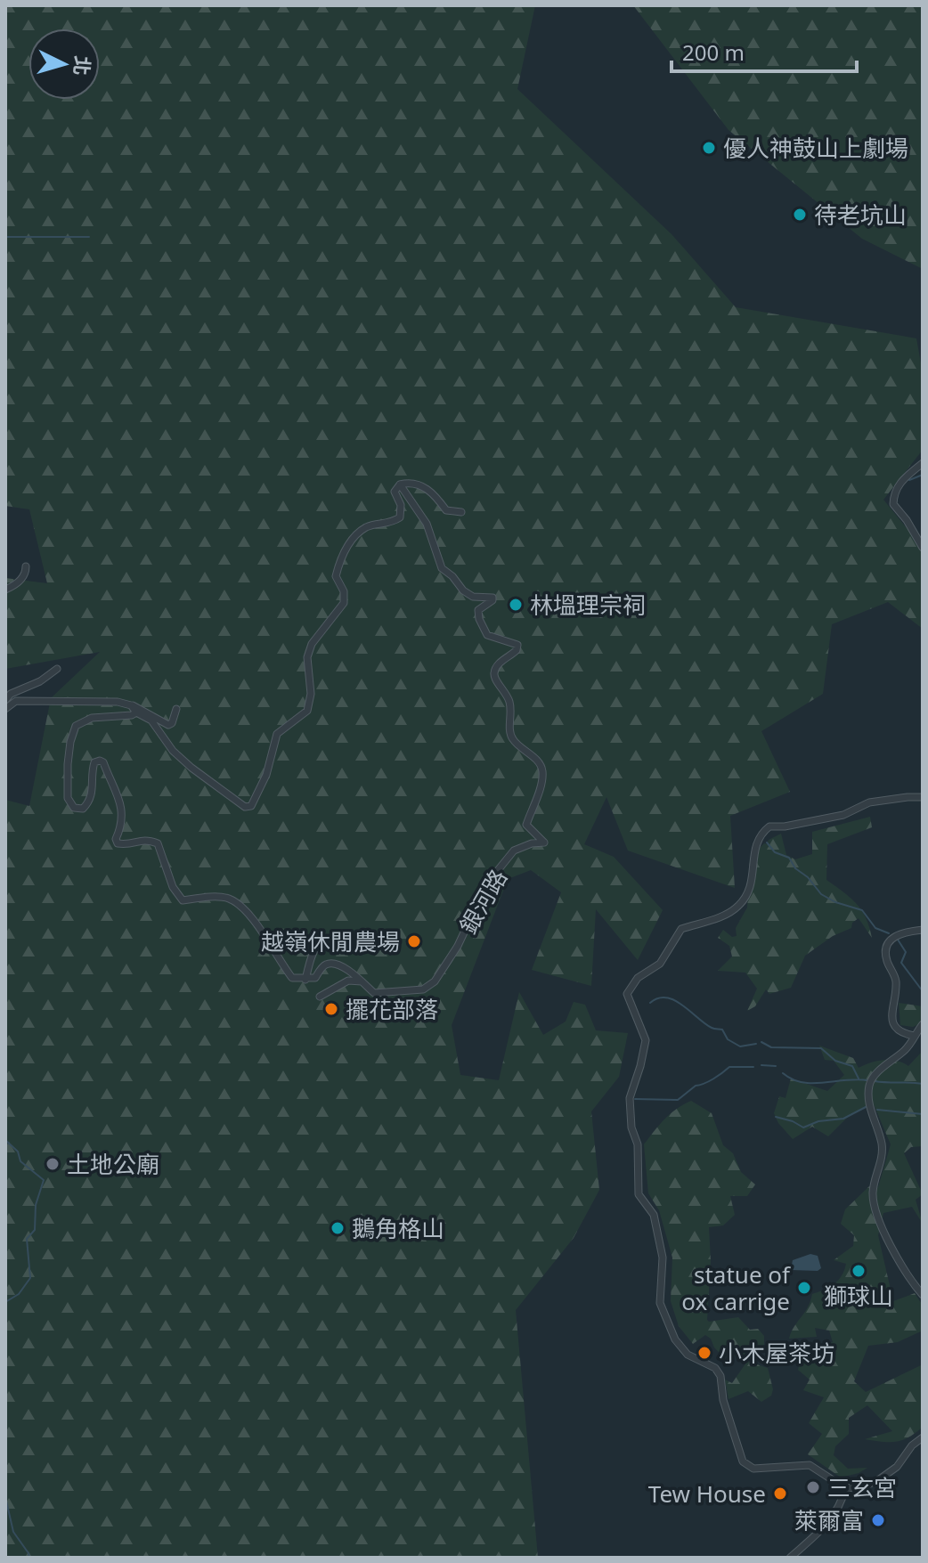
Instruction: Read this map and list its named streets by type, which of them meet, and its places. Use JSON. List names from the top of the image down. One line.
{"streets":{"street":["銀河路"]},"places":["優人神鼓山上劇場","待老坑山","林塭理宗祠","越嶺休閒農場","擺花部落","土地公廟","鵝角格山","獅球山","statue of ox carrige","小木屋茶坊","三玄宮","Tew House","萊爾富"],"scale_bar":"200 m","north":"right"}
